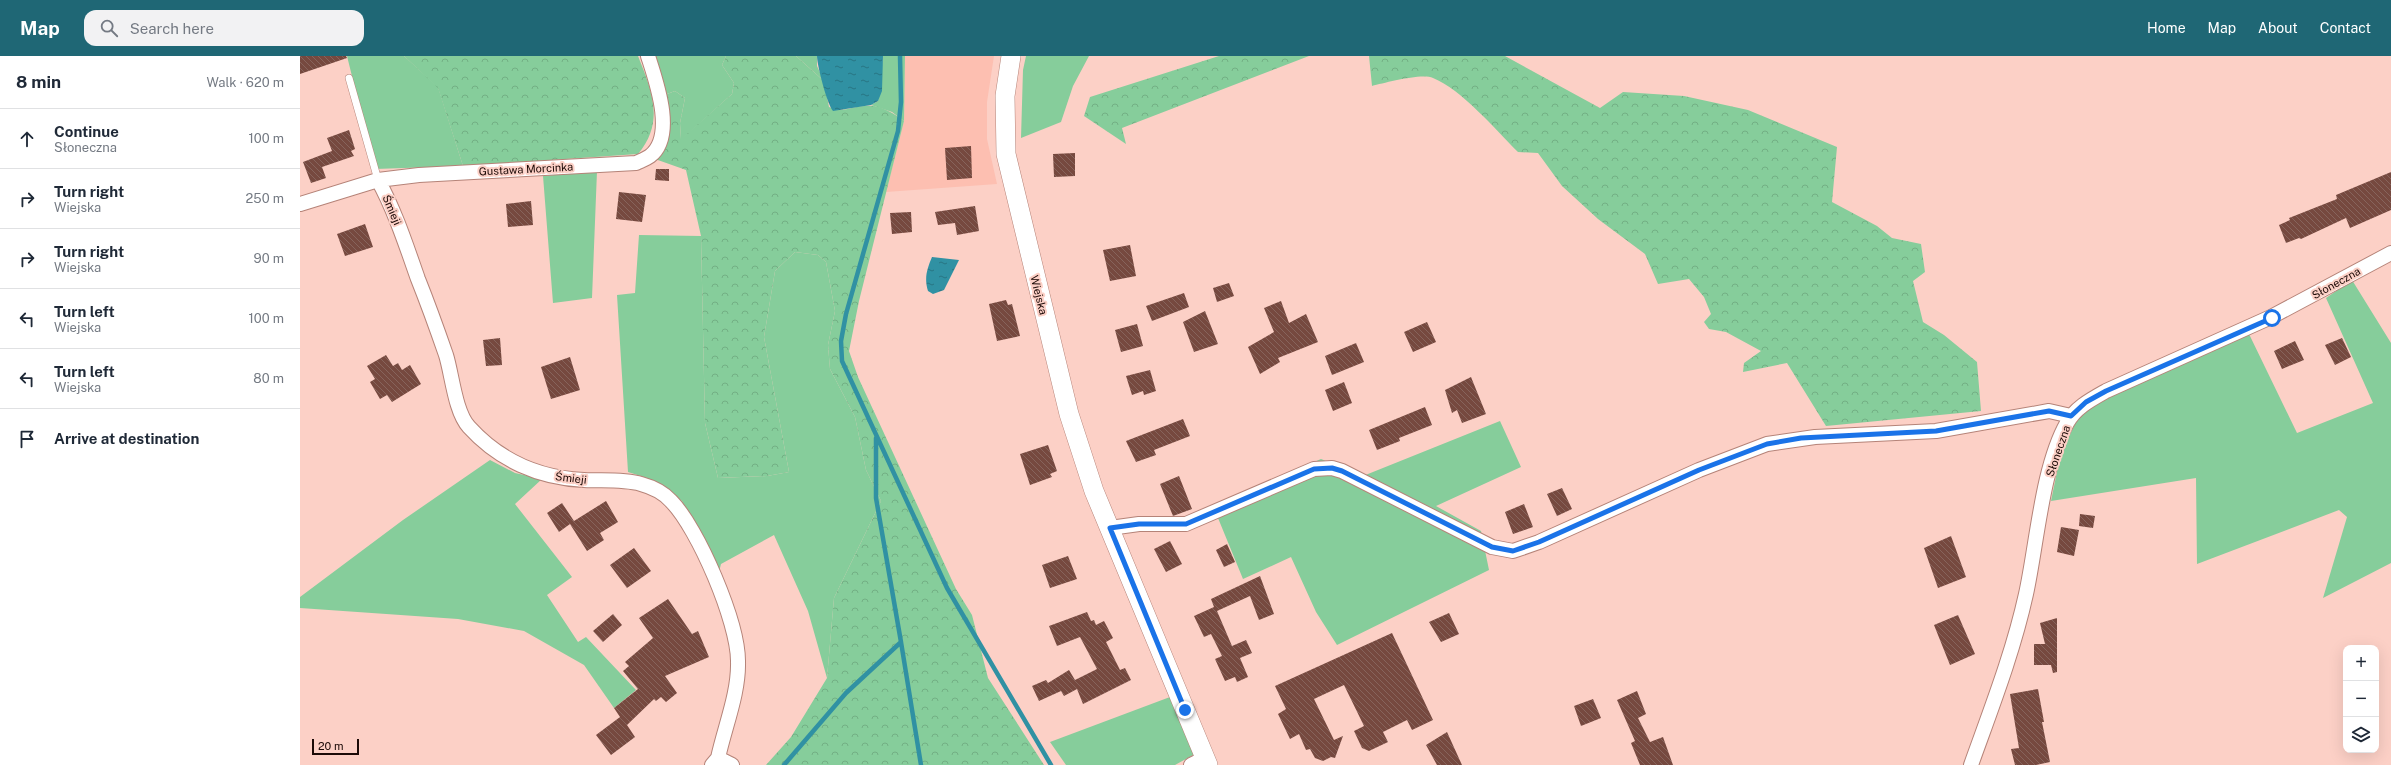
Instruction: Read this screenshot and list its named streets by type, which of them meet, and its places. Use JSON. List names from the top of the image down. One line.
{"streets":{"street":["Gustawa Morcinka","Śmieji","Słoneczna","Wiejska"]},"crossings":[["Gustawa Morcinka","Śmieji"]],"scale_bar":"20 m","page":{"header":"Map","search":"Search here","nav":["Home","Map","About","Contact"],"heading":["8 min","Walk · 620 m"],"list":[["Continue","Słoneczna","100 m"],["Turn right","Wiejska","250 m"],["Turn right","Wiejska","90 m"],["Turn left","Wiejska","100 m"],["Turn left","Wiejska","80 m"],"Arrive at destination"],"map_buttons":["+","−"],"scale":"20 m"}}
